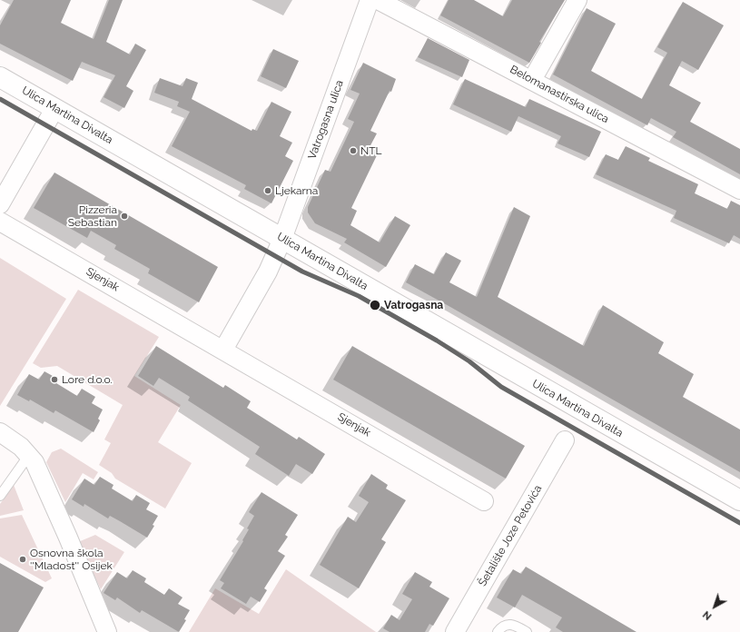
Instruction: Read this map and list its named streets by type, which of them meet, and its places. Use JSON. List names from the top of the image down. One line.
{"streets":{"street":["Belomanastirska ulica","Ulica Martina Divalta","Vatrogasna ulica","Sjenjak","Šetalište Joze Petovića"]},"crossings":[["Ulica Martina Divalta","Vatrogasna ulica"]],"places":["NTL","Ljekarna","Pizzeria Sebastian","Vatrogasna","Lore d.o.o.","Osnovna škola ''Mladost'' Osijek"],"north":"bottom left"}
